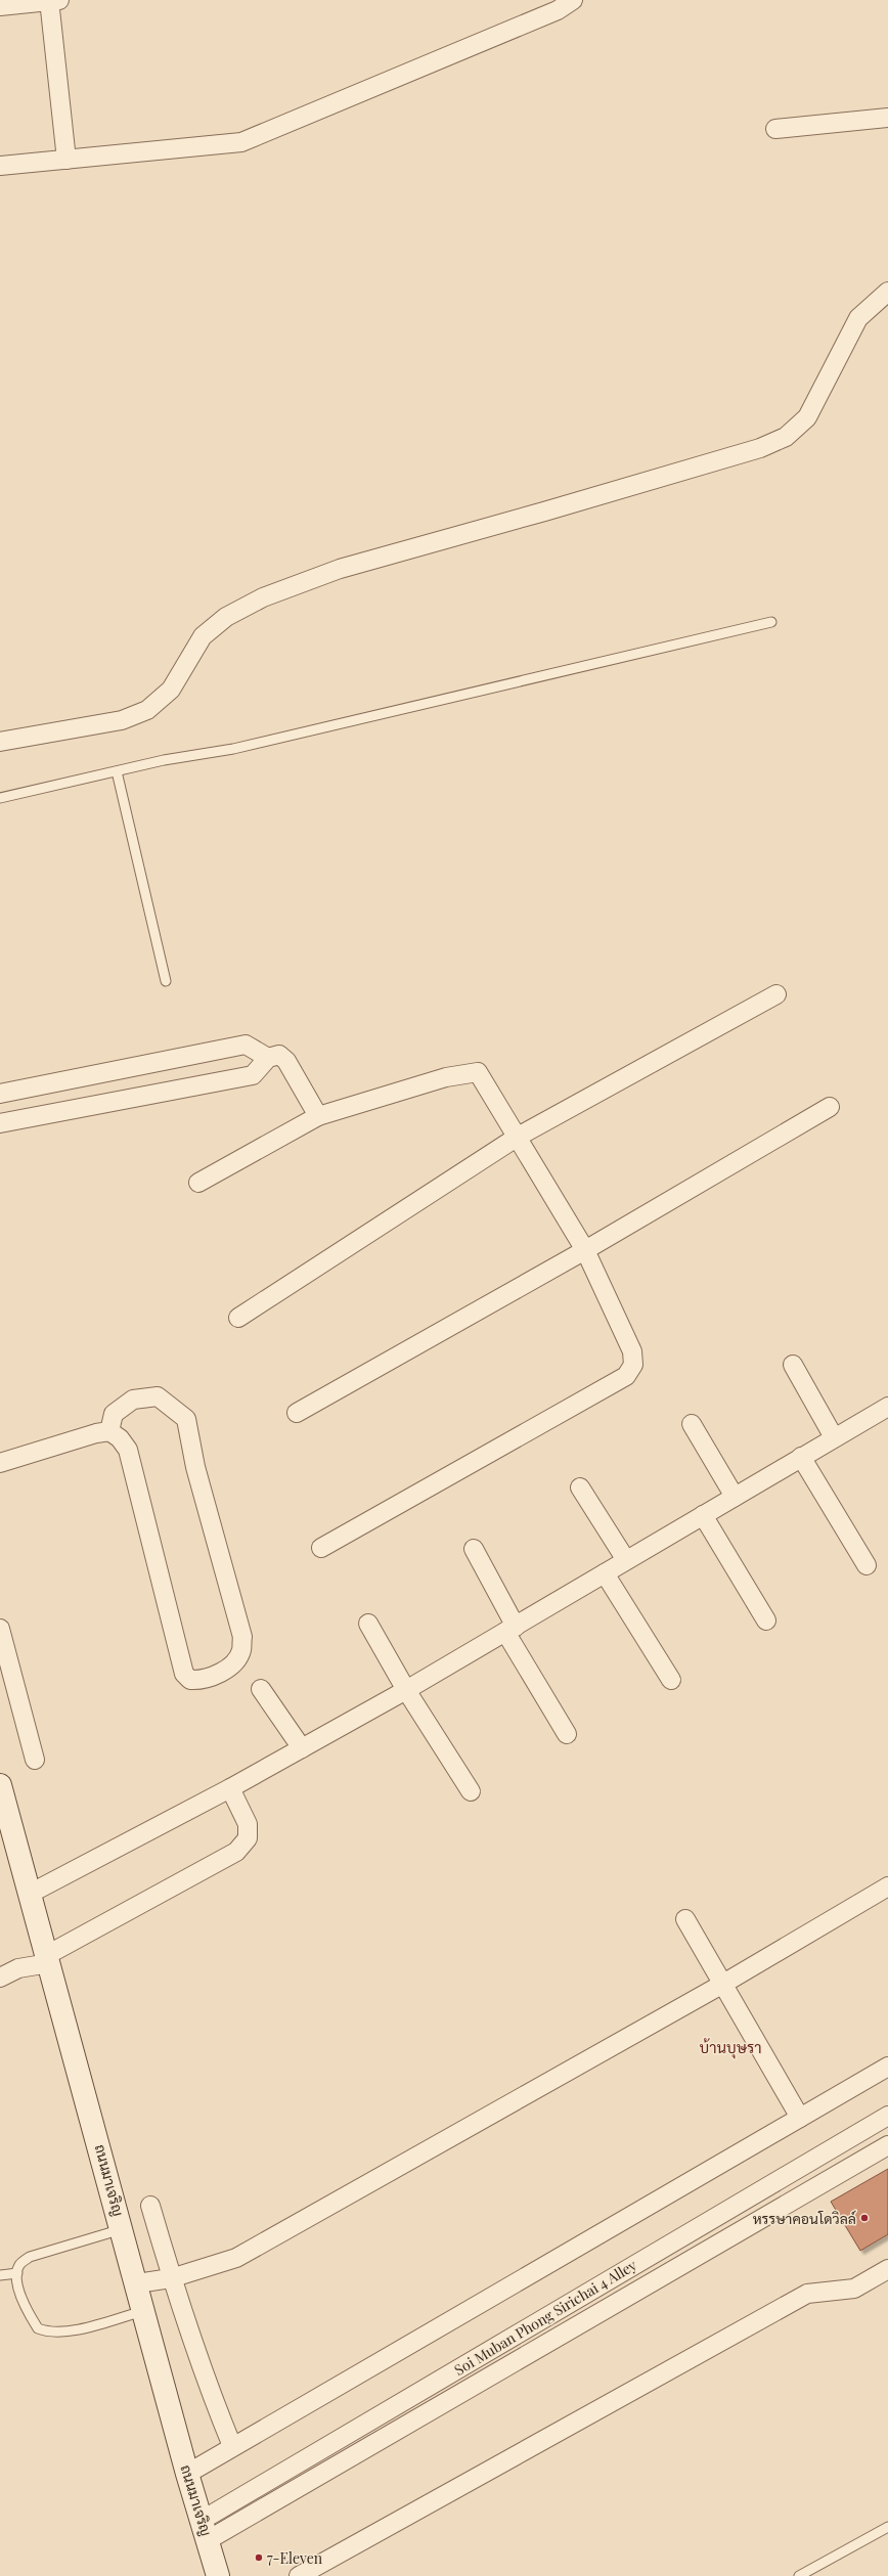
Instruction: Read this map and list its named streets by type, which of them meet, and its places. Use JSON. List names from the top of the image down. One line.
{"streets":{"main road":["ถนนมาเจริญ"],"street":["Soi Muban Phong Sirichai 4 Alley"]},"crossings":[["ถนนมาเจริญ","Soi Muban Phong Sirichai 4 Alley"]],"districts":["บ้านบุษรา"],"places":["หรรษาคอนโดวิลล์","7-Eleven"]}
